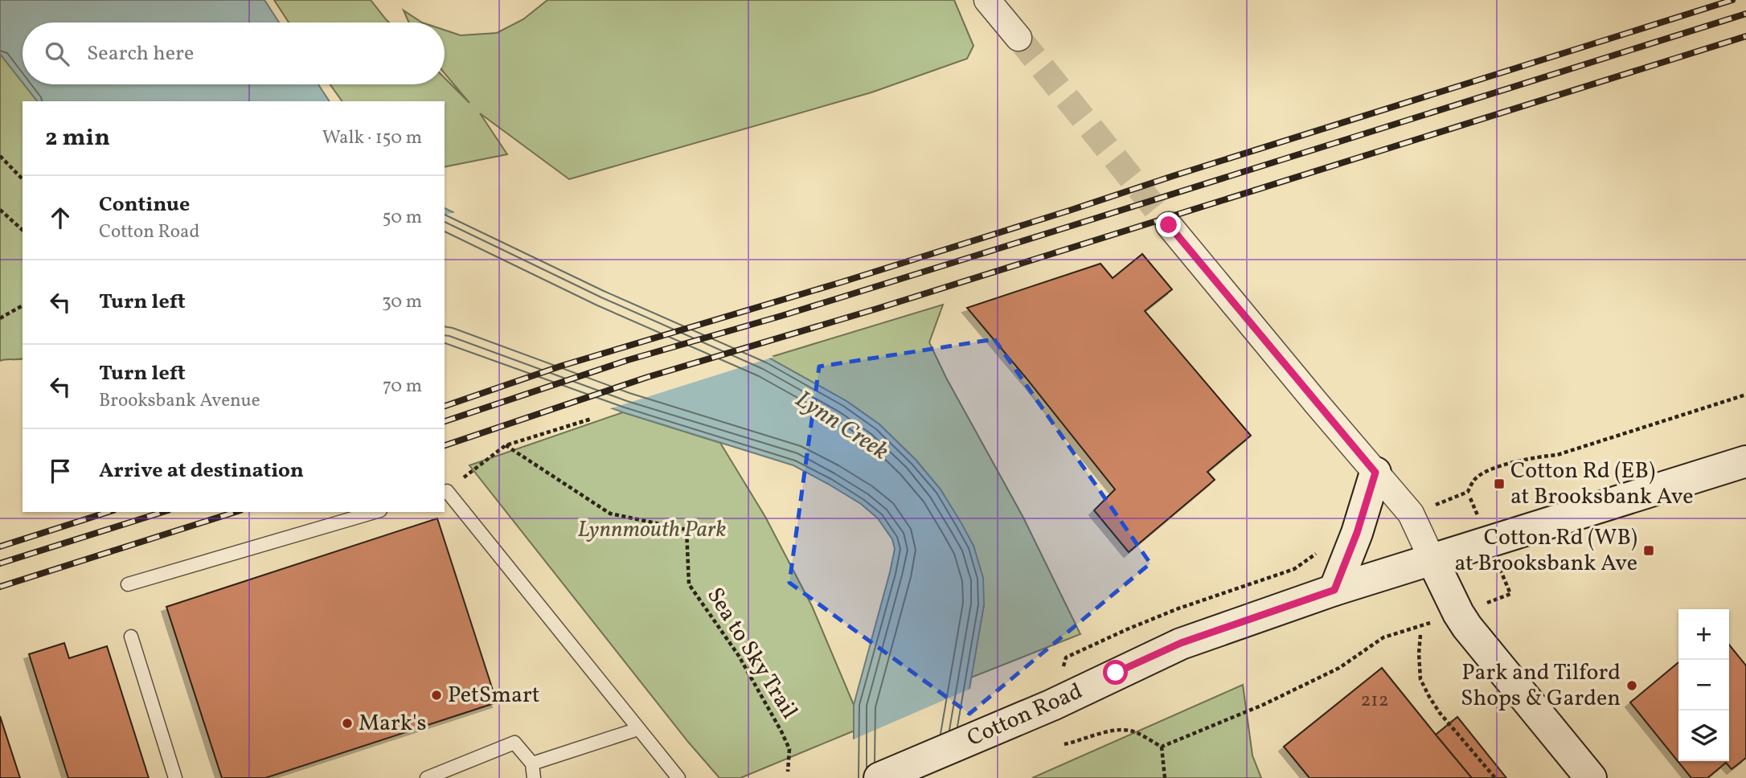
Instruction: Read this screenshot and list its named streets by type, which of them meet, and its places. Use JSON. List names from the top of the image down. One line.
{"streets":{"main road":["Cotton Road"],"path":["Sea to Sky Trail"]},"water":["Lynn Creek"],"parks":["Lynnmouth Park"],"places":{"transit":["Cotton Rd (EB) at Brooksbank Ave","Cotton Rd (WB) at Brooksbank Ave"],"other":["Park and Tilford Shops & Garden","PetSmart","Mark's"]},"house_numbers":["212"],"page":{"search":"Search here","heading":["2 min","Walk · 150 m"],"list":[["Continue","Cotton Road","50 m"],["Turn left","30 m"],["Turn left","Brooksbank Avenue","70 m"],"Arrive at destination"],"map_buttons":["+","−"]}}
